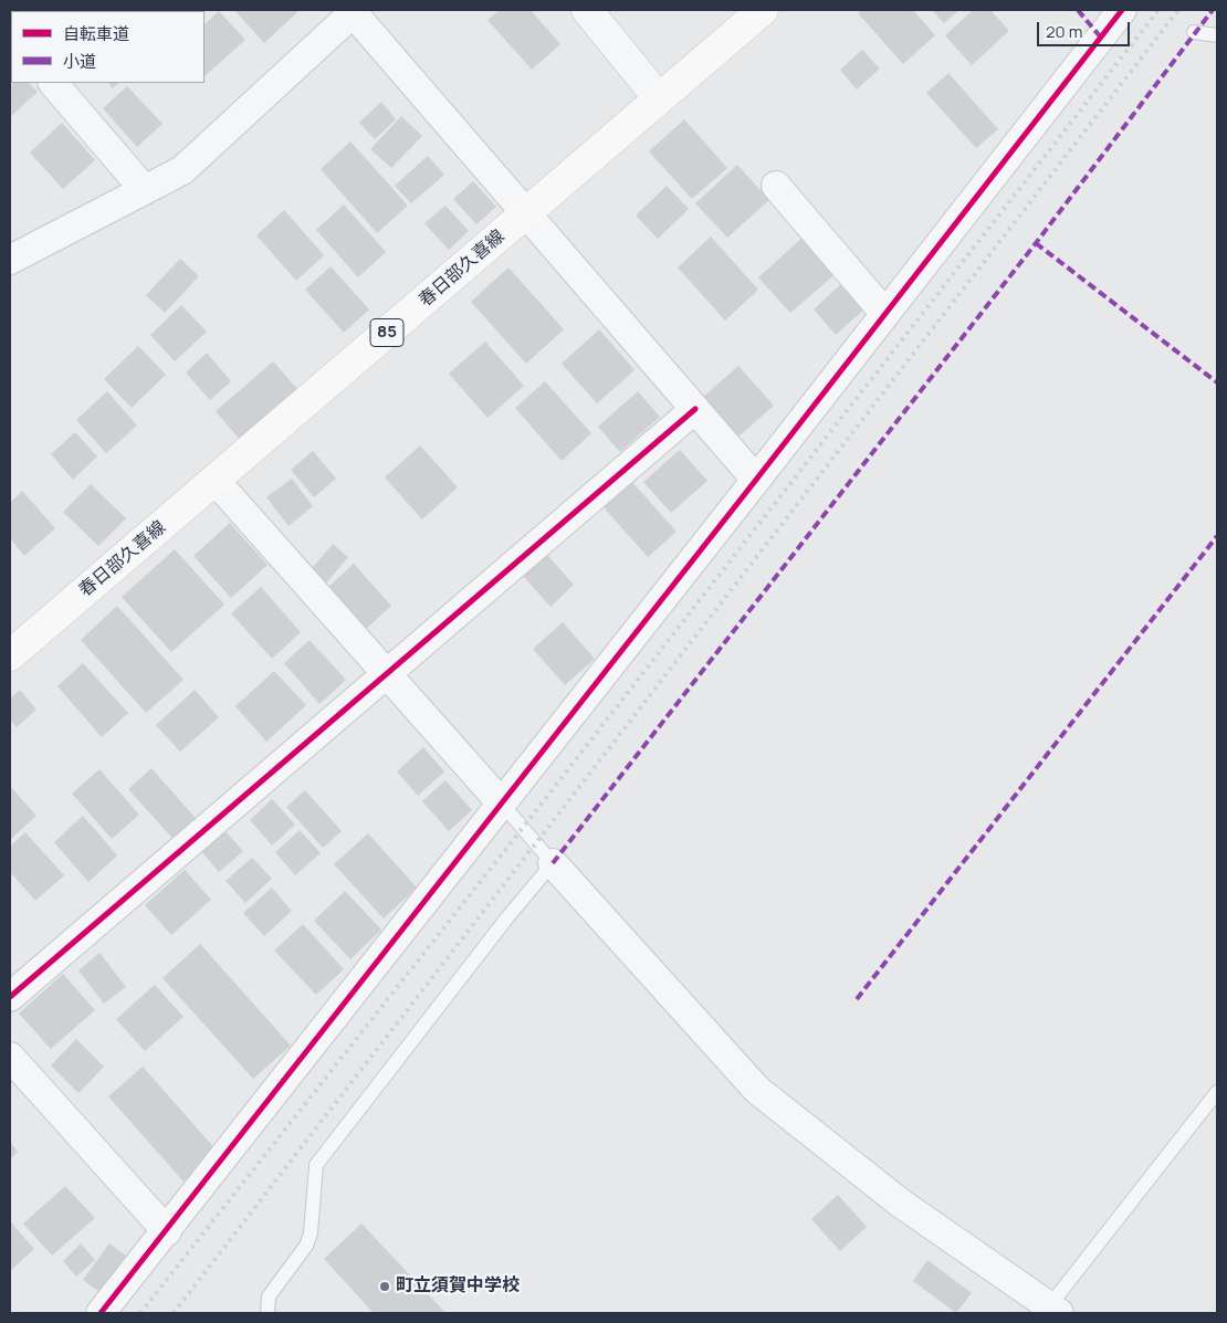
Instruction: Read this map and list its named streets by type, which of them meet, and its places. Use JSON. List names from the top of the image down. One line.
{"streets":{"main road":["春日部久喜線","85"]},"places":["町立須賀中学校"],"legend":["自転車道","小道"],"scale_bar":"20 m"}
